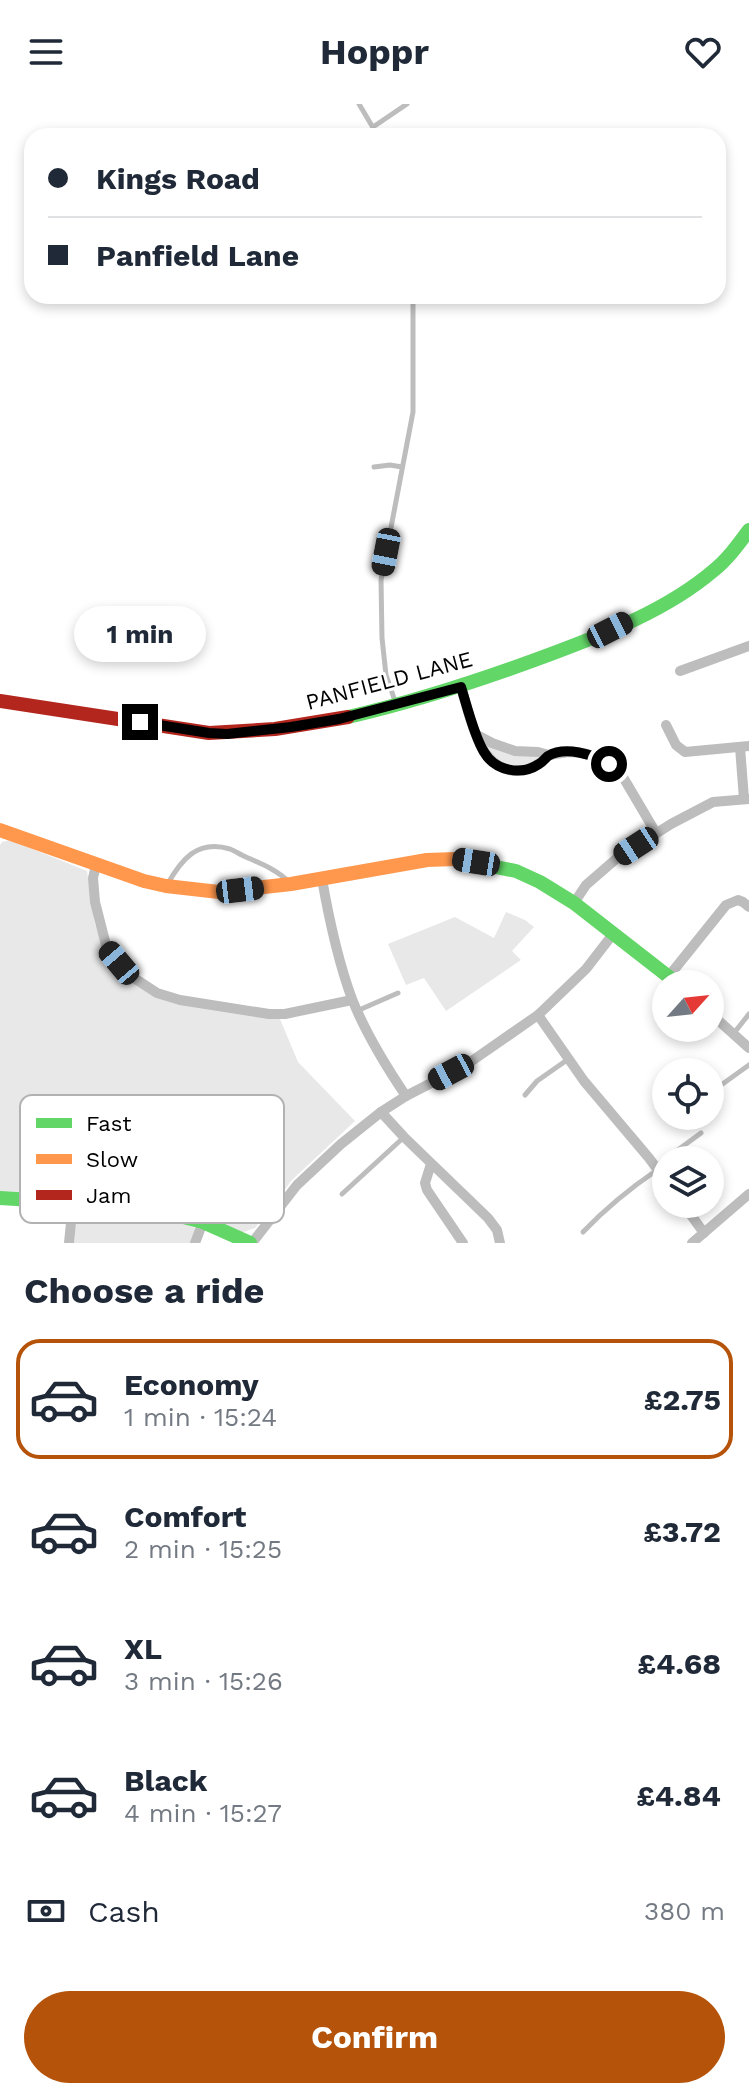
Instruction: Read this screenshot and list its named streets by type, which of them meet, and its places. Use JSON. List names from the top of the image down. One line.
{"streets":{"street":["PANFIELD LANE"]},"legend":["Fast","Slow","Jam"],"north":"top right","page":{"header":"Hoppr","banner":["Kings Road","Panfield Lane"],"bubble":"1 min","heading":"Choose a ride","list":[{"name":"Economy","note":"1 min · 15:24","value":"£2.75"},{"name":"Comfort","note":"2 min · 15:25","value":"£3.72"},{"name":"XL","note":"3 min · 15:26","value":"£4.68"},{"name":"Black","note":"4 min · 15:27","value":"£4.84"}],"pay":["Cash","380 m"],"buttons":"Confirm"}}
